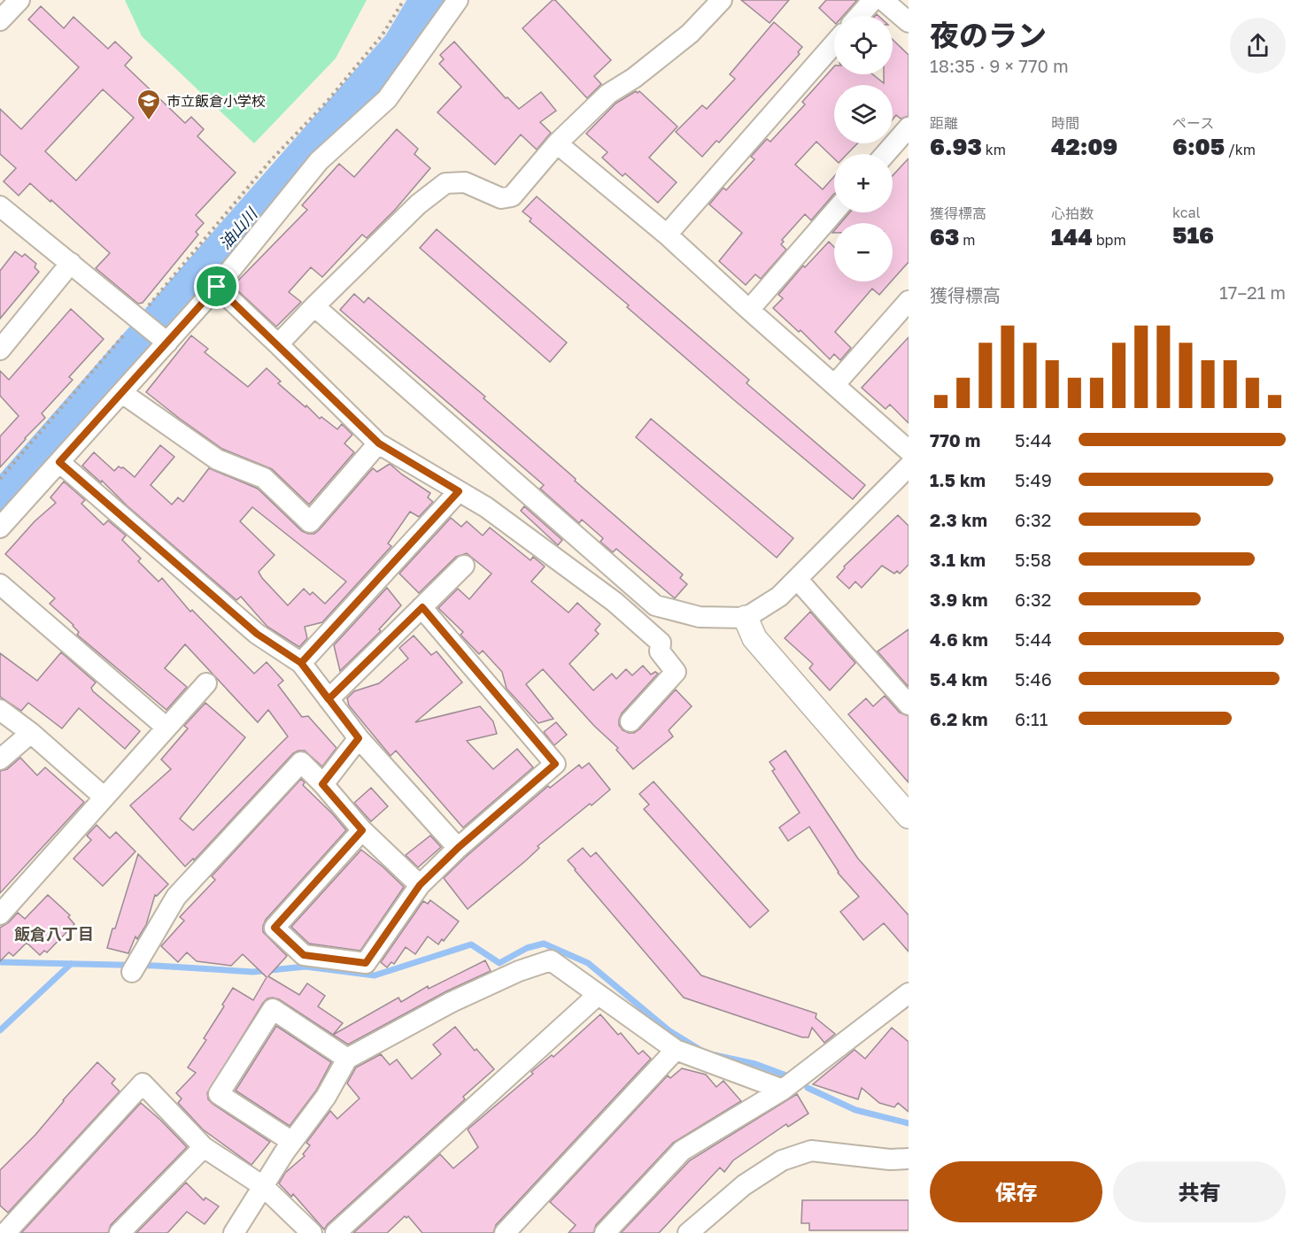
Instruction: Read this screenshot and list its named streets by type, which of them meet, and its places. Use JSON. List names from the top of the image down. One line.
{"districts":["飯倉八丁目"],"water":["油山川"],"places":{"school or university":["市立飯倉小学校"]},"page":{"heading":["夜のラン","18:35 · 9 × 770 m"],"map_buttons":["+","−"],"stats":[["距離","6.93 km"],["時間","42:09"],["ペース","6:05 /km"],["獲得標高","63 m"],["心拍数","144 bpm"],["kcal","516"]],"chart":["獲得標高","17–21 m"],"list":[{"name":"770 m","note":"5:44"},{"name":"1.5 km","note":"5:49"},{"name":"2.3 km","note":"6:32"},{"name":"3.1 km","note":"5:58"},{"name":"3.9 km","note":"6:32"},{"name":"4.6 km","note":"5:44"},{"name":"5.4 km","note":"5:46"},{"name":"6.2 km","note":"6:11"}],"buttons":["保存","共有"]}}
